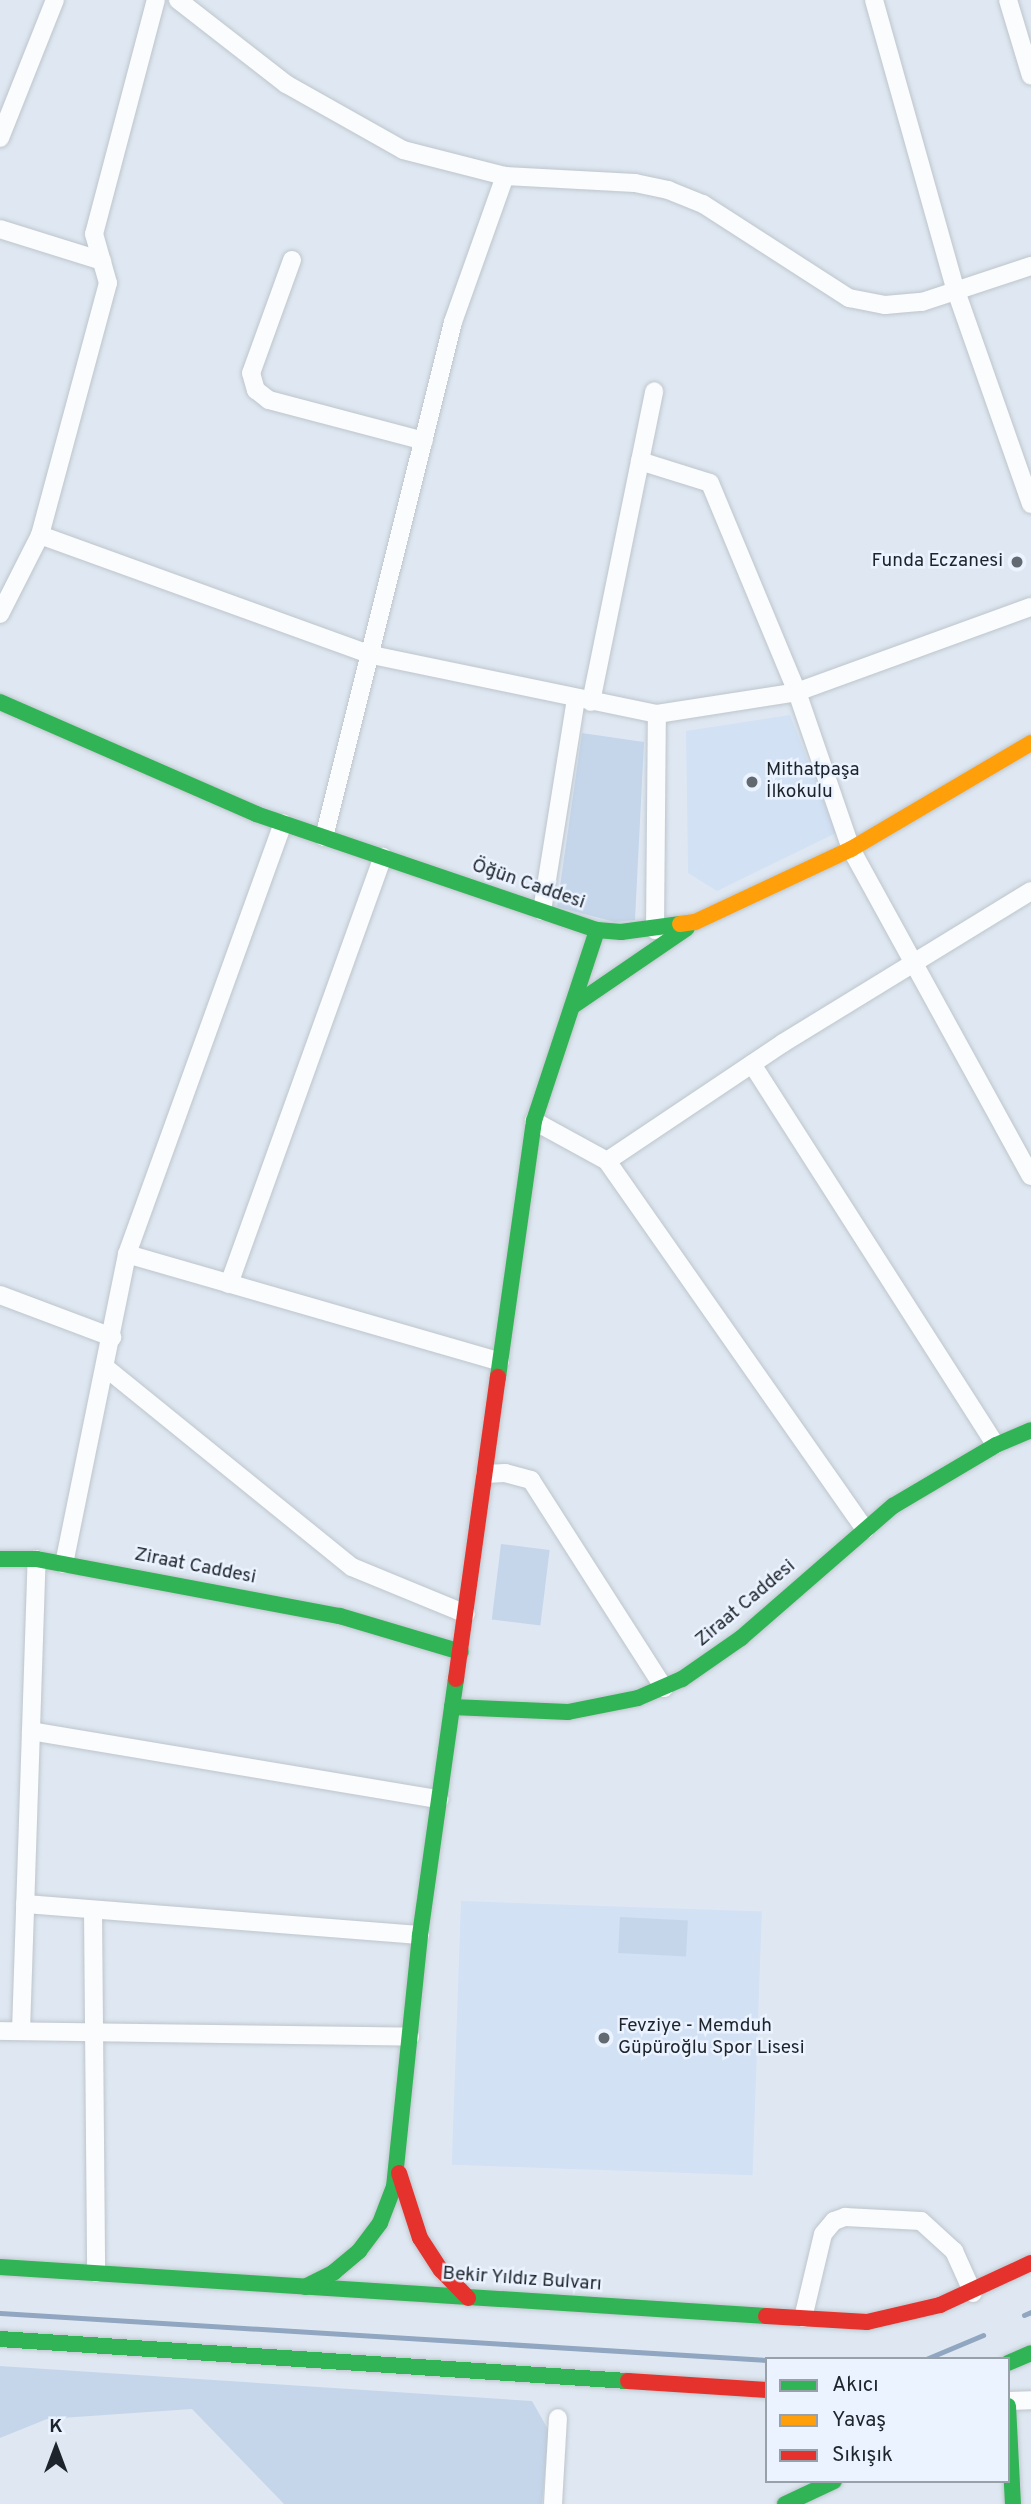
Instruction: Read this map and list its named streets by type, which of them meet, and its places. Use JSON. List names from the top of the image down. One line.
{"streets":{"street":["Öğün Caddesi","Ziraat Caddesi","Bekir Yıldız Bulvarı"]},"places":["Funda Eczanesi","Mithatpaşa İlkokulu","Fevziye - Memduh Güpüroğlu Spor Lisesi"],"legend":["Akıcı","Yavaş","Sıkışık"],"north":"top"}
